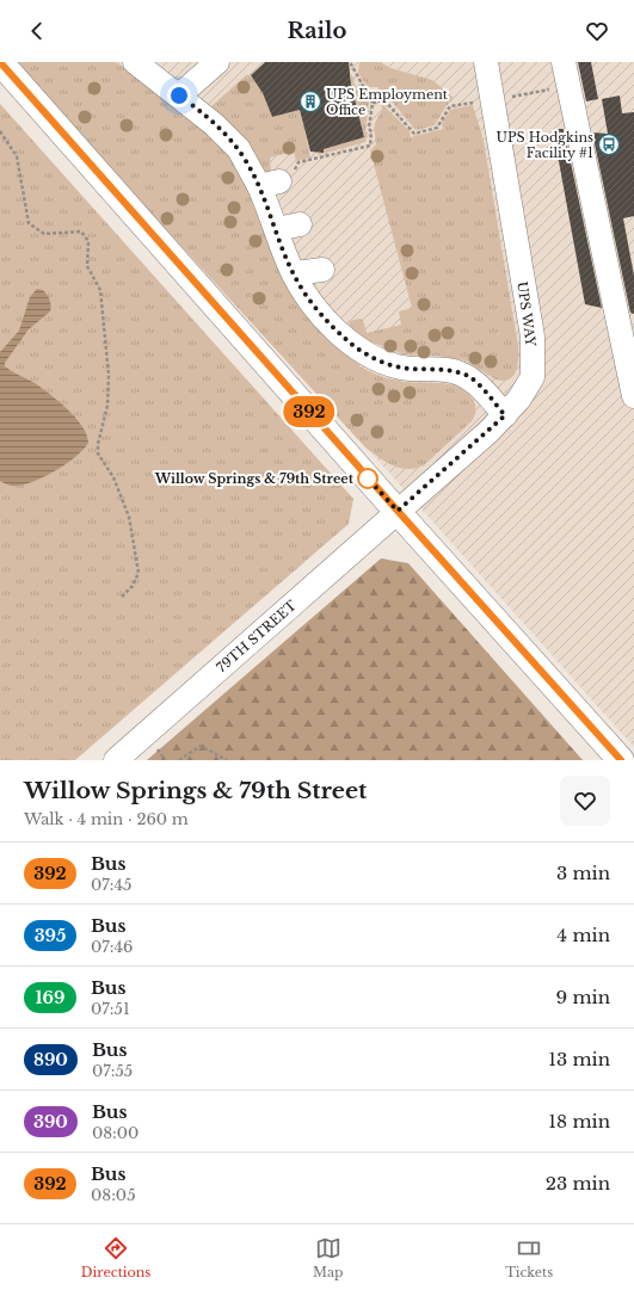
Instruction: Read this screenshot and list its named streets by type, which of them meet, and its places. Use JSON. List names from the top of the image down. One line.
{"streets":{"street":["UPS WAY","79TH STREET"]},"crossings":[["UPS WAY","79TH STREET"]],"places":{"building":["UPS Employment Office"],"bus stop":["UPS Hodgkins Facility #1"],"other":["Willow Springs & 79th Street"]},"lines":["bus line 392"],"page":{"header":"Railo","on_map":"392","heading":["Willow Springs & 79th Street","Walk · 4 min · 260 m"],"list":[{"mark":"392","name":"Bus","note":"07:45","value":"3 min"},{"mark":"395","name":"Bus","note":"07:46","value":"4 min"},{"mark":"169","name":"Bus","note":"07:51","value":"9 min"},{"mark":"890","name":"Bus","note":"07:55","value":"13 min"},{"mark":"390","name":"Bus","note":"08:00","value":"18 min"},{"mark":"392","name":"Bus","note":"08:05","value":"23 min"}],"tabs":["Directions","Map","Tickets"]}}
